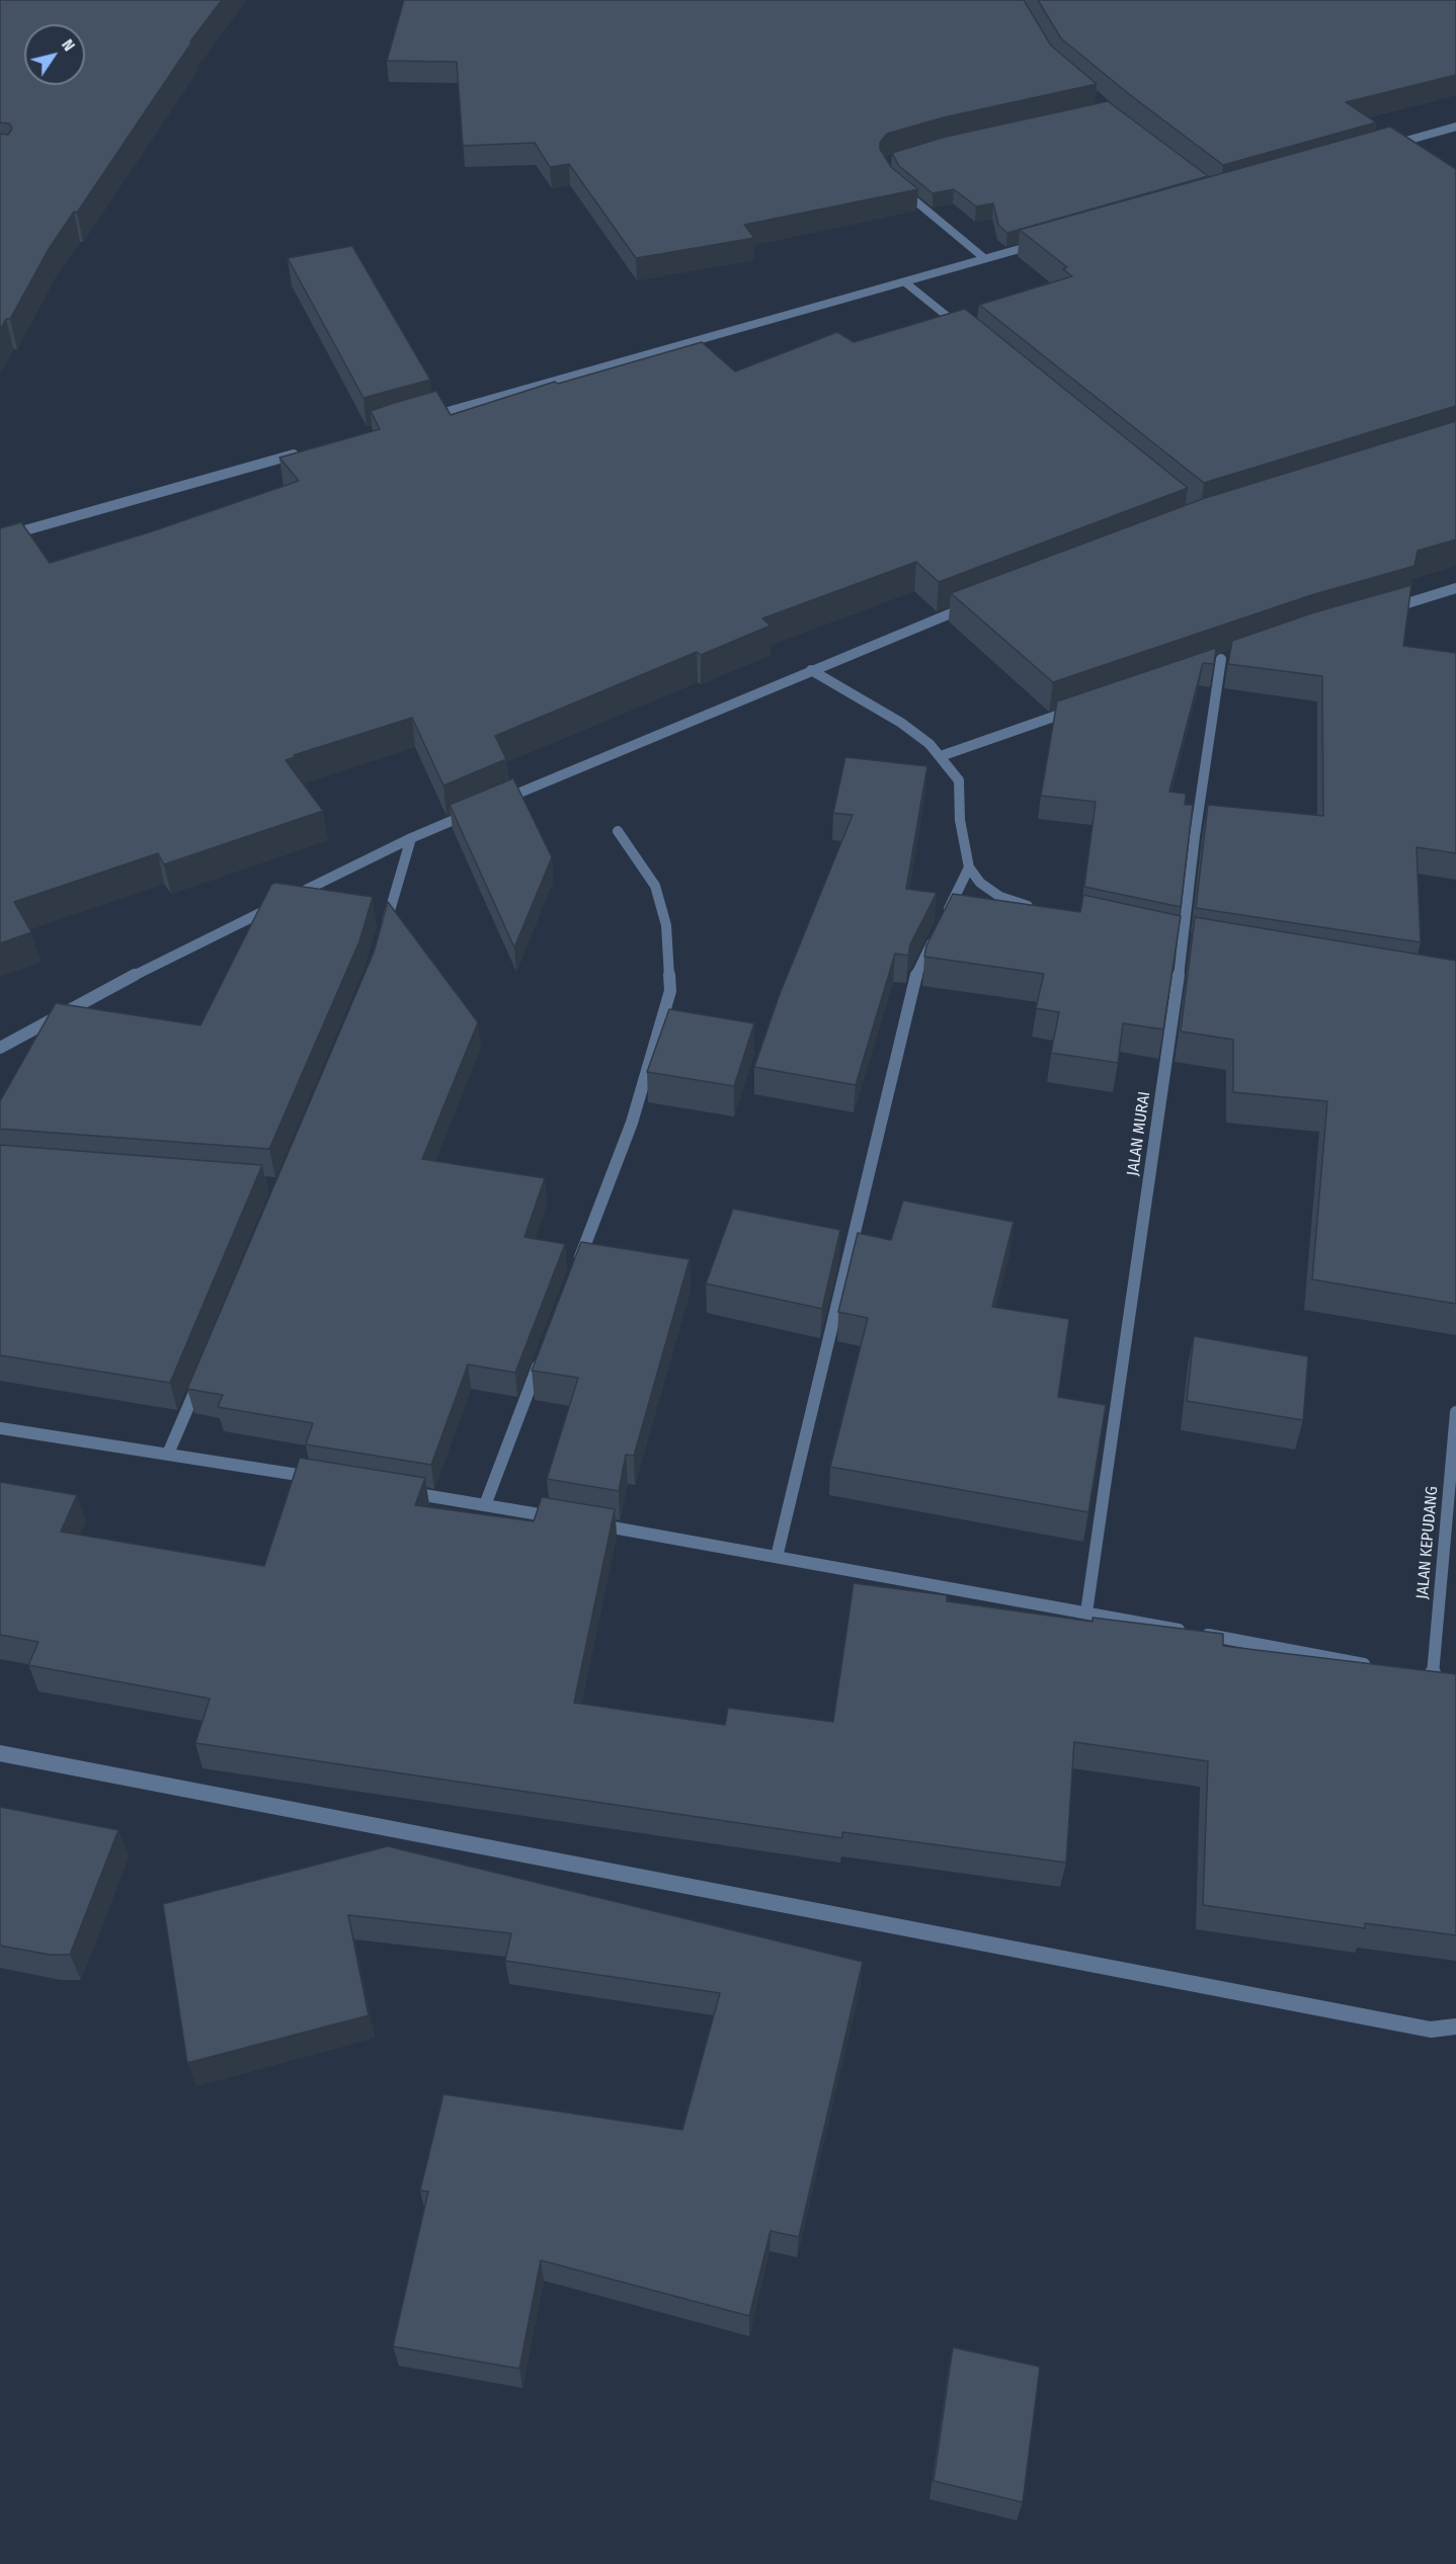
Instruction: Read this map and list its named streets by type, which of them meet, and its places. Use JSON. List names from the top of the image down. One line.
{"streets":{"street":["JALAN MURAI","JALAN KEPUDANG"]},"north":"top right"}
